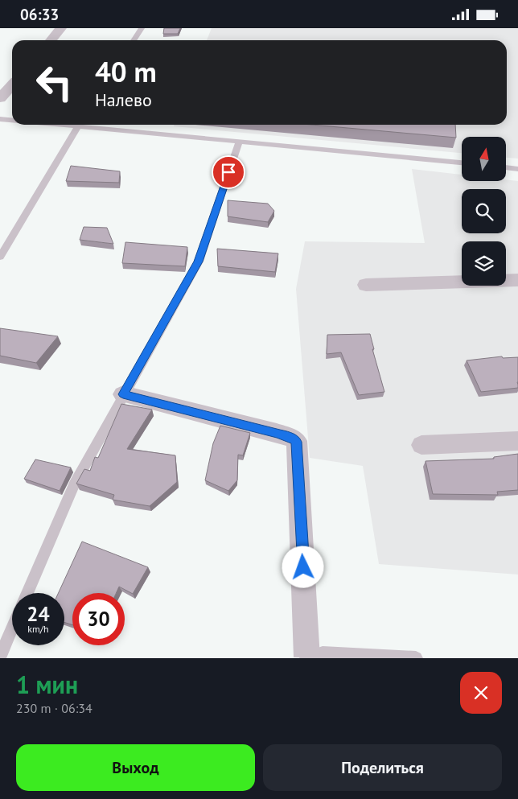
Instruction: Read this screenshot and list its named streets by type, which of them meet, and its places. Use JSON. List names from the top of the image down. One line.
{"north":"top","page":{"status":"06:33","turn":["40 m","Налево"],"speed":"24 km/h","limit":"30","heading":["1 мин","230 m · 06:34"],"buttons":["Выход","Поделиться"]}}
